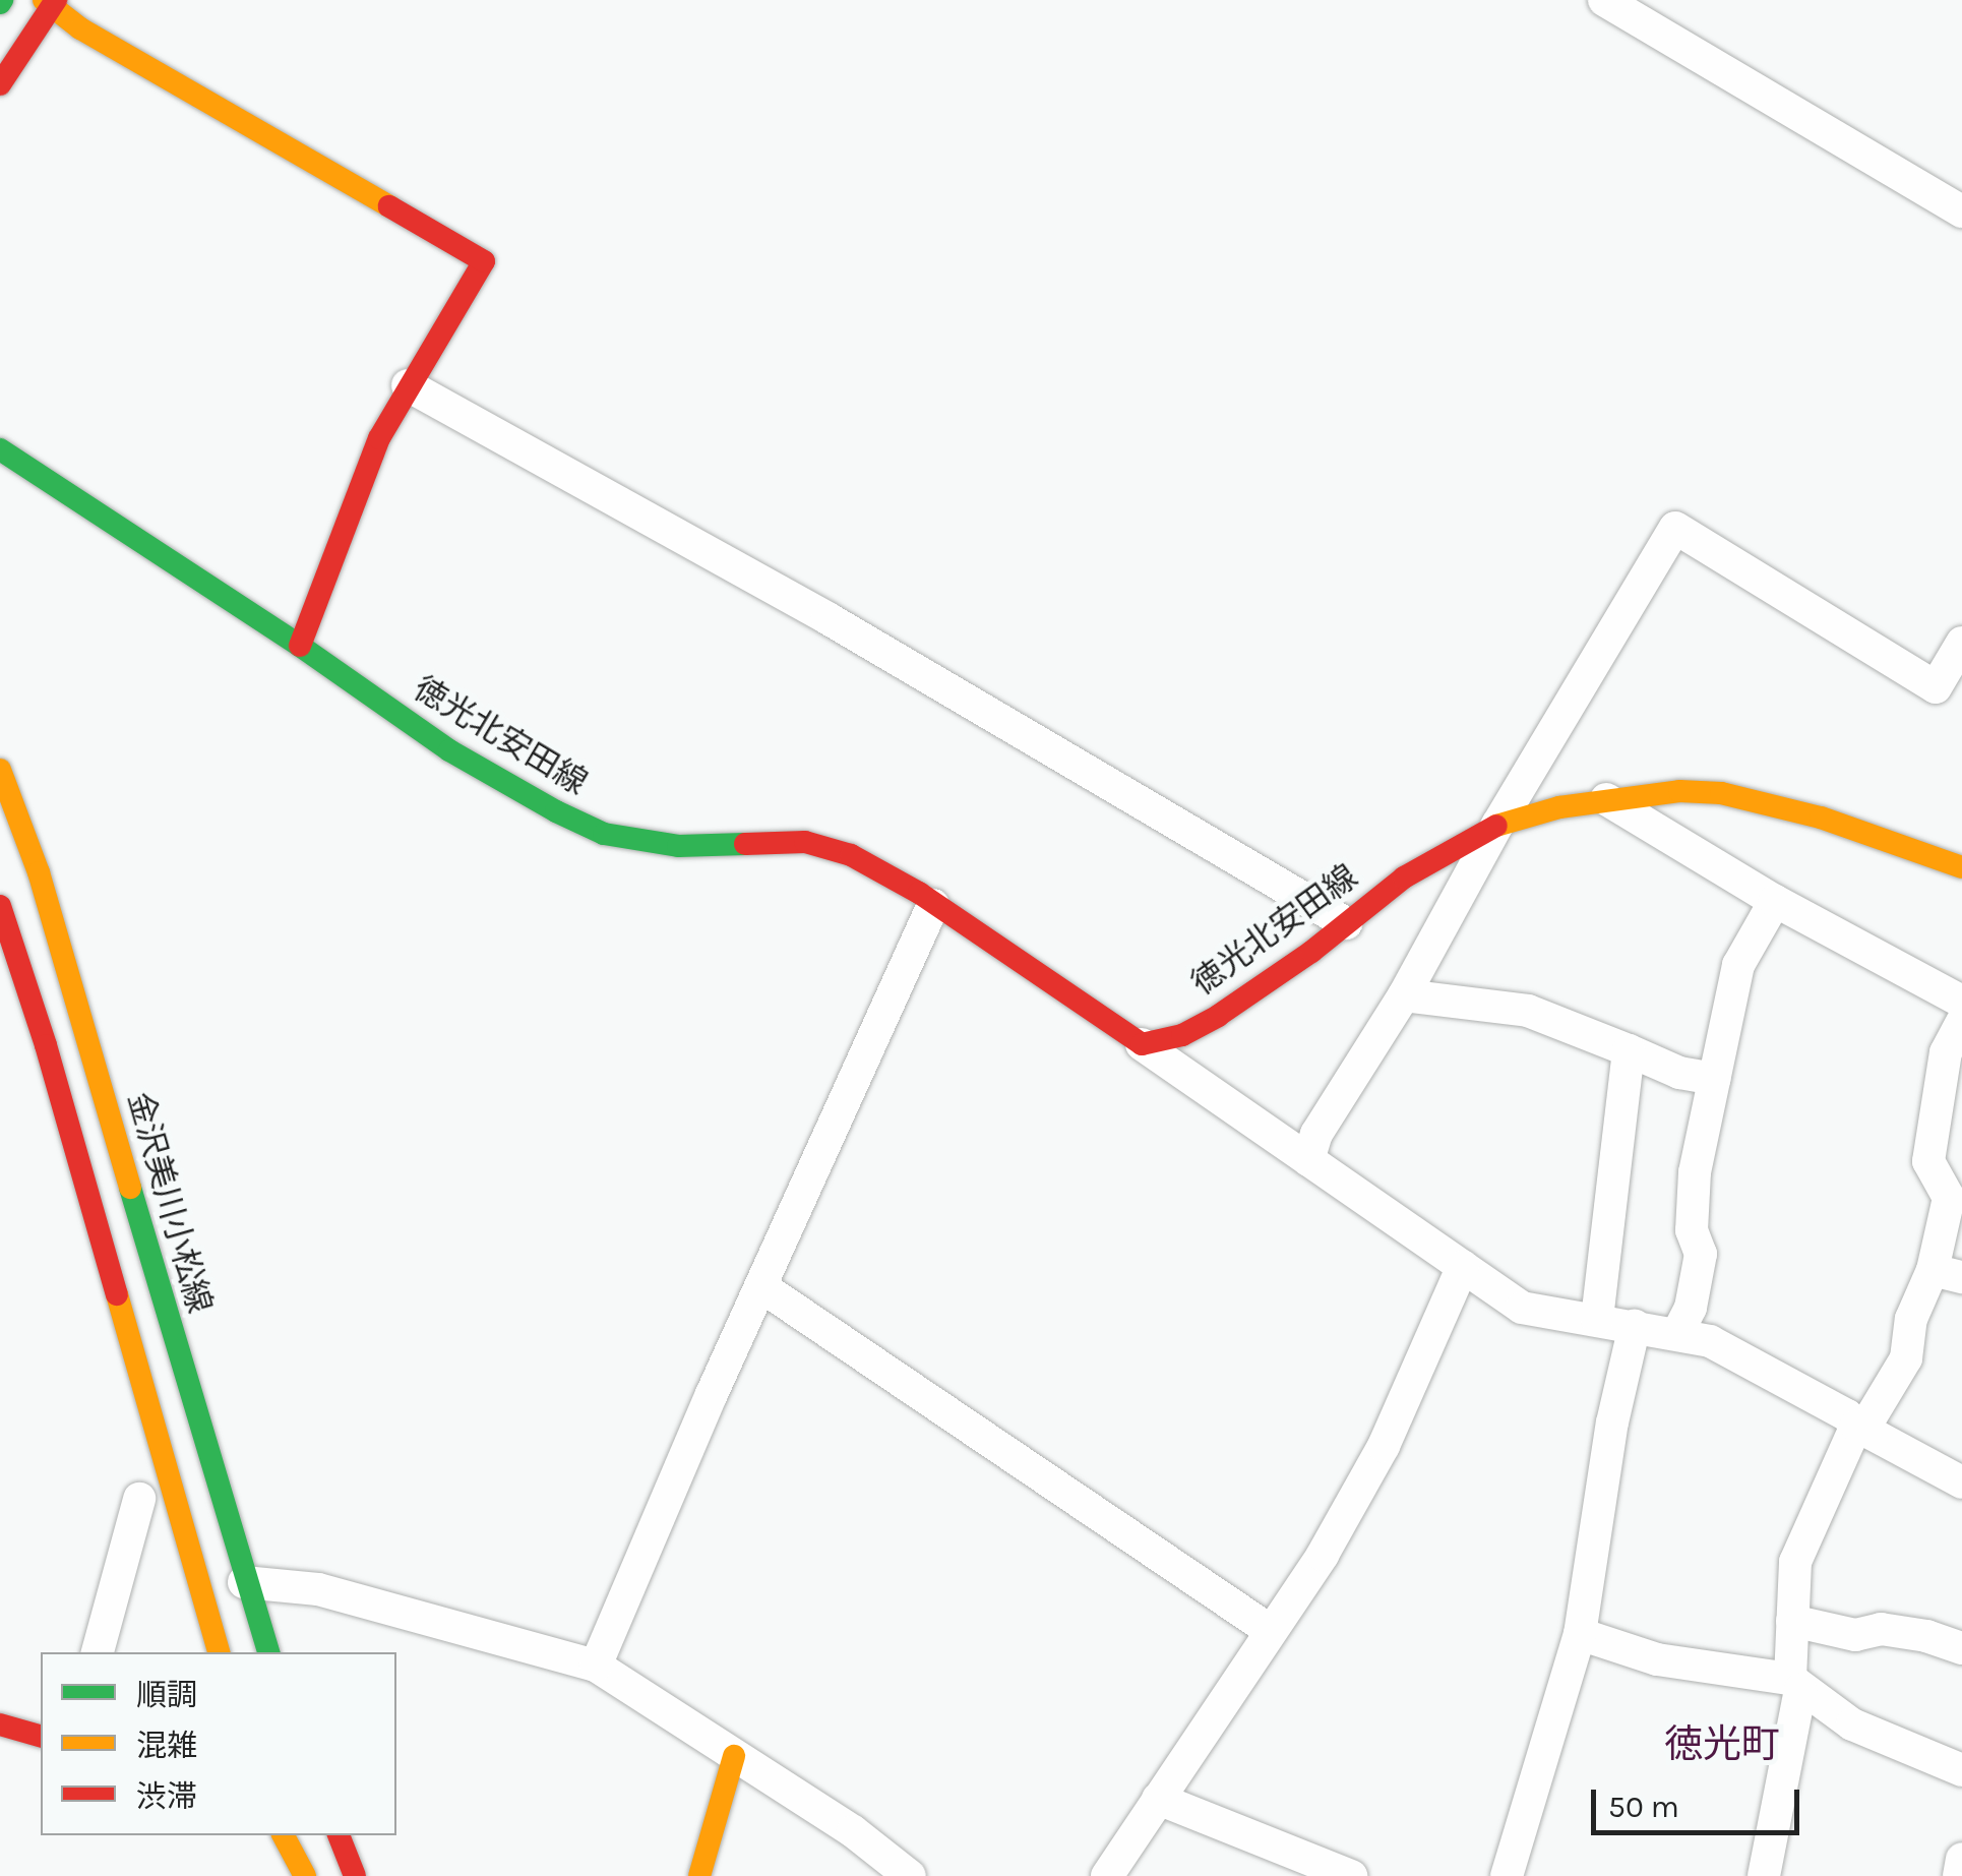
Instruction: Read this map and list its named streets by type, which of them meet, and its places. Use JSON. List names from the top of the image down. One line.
{"streets":{"main road":["徳光北安田線","金沢美川小松線"]},"districts":["徳光町"],"legend":["順調","混雑","渋滞"],"scale_bar":"50 m"}
